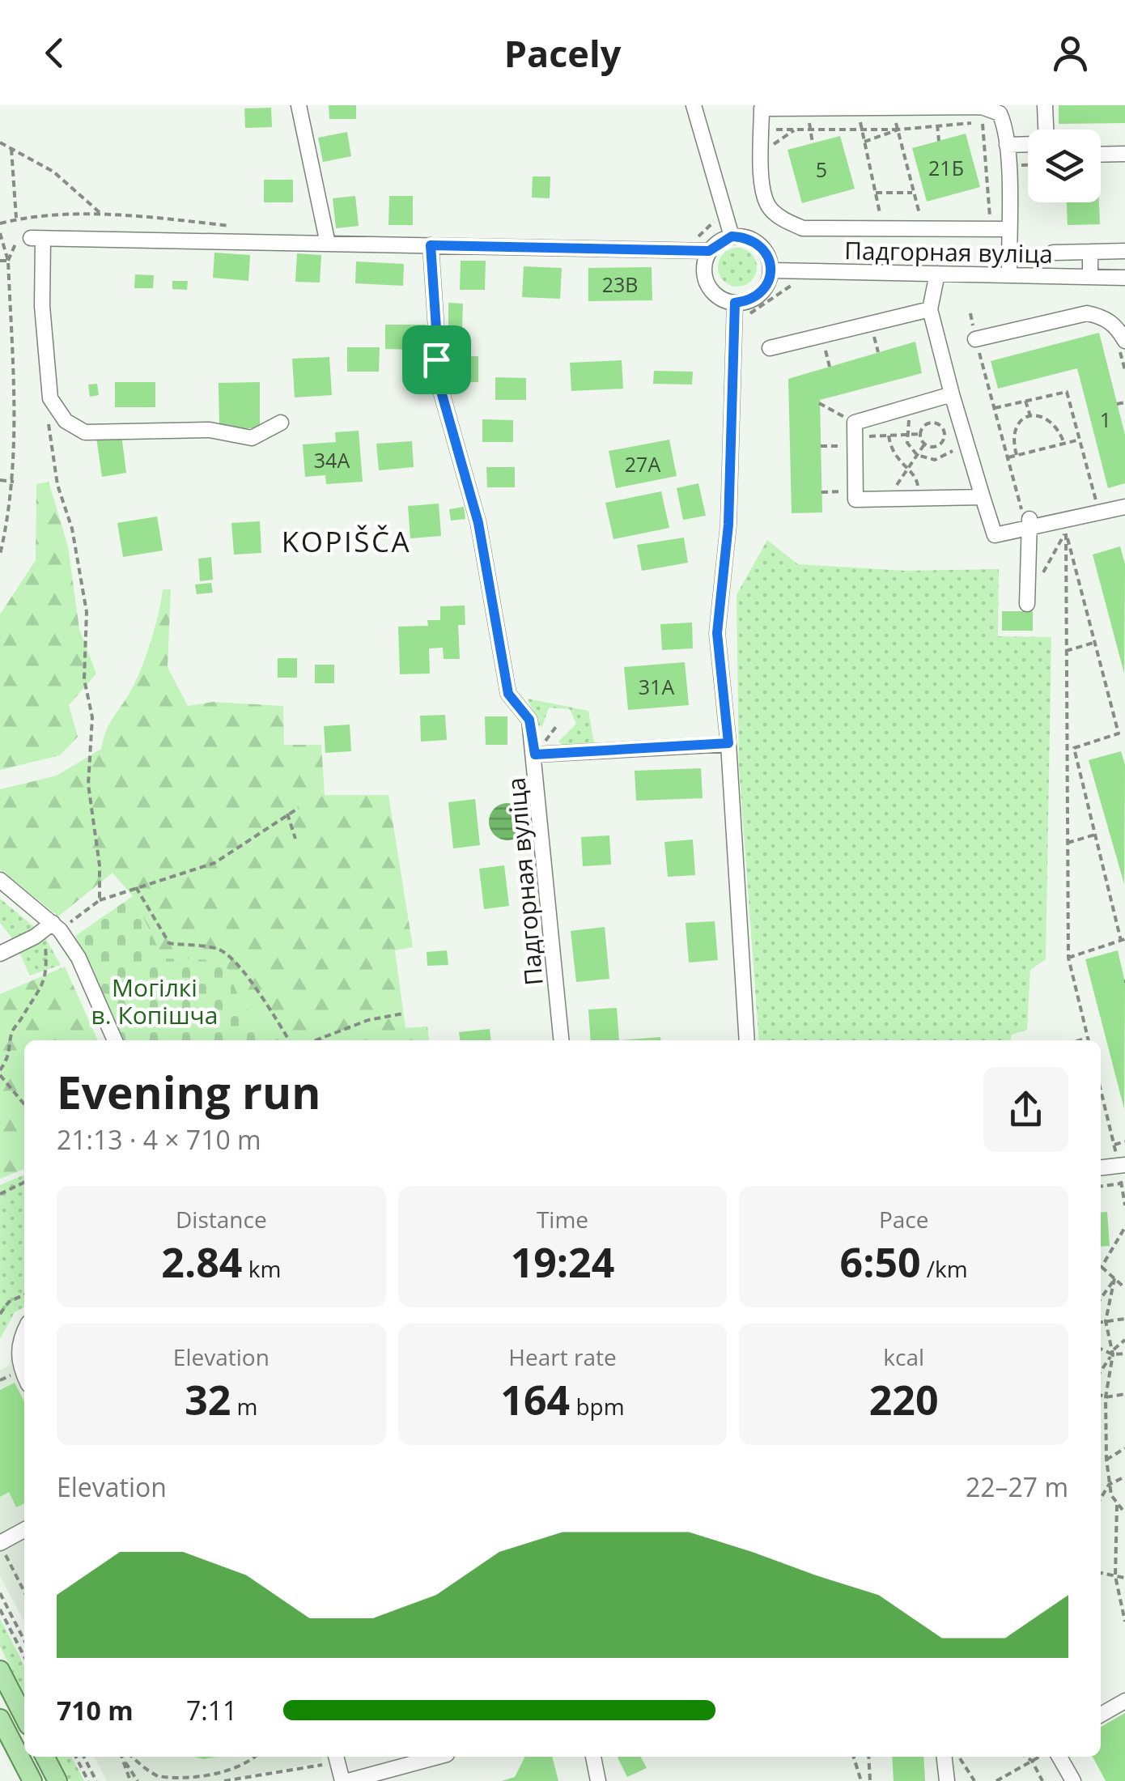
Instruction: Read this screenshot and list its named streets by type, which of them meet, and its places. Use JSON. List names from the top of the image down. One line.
{"streets":{"street":["Падгорная вуліца"]},"districts":["KOPIŠČA"],"parks":["Могілкі в. Копішча"],"house_numbers":["21Б","5","23В","1","34А","27А","31А"],"page":{"header":"Pacely","heading":["Evening run","21:13 · 4 × 710 m"],"stats":[["Distance","2.84 km"],["Time","19:24"],["Pace","6:50 /km"],["Elevation","32 m"],["Heart rate","164 bpm"],["kcal","220"]],"chart":["Elevation","22–27 m"],"list":[{"name":"710 m","note":"7:11"}]}}
